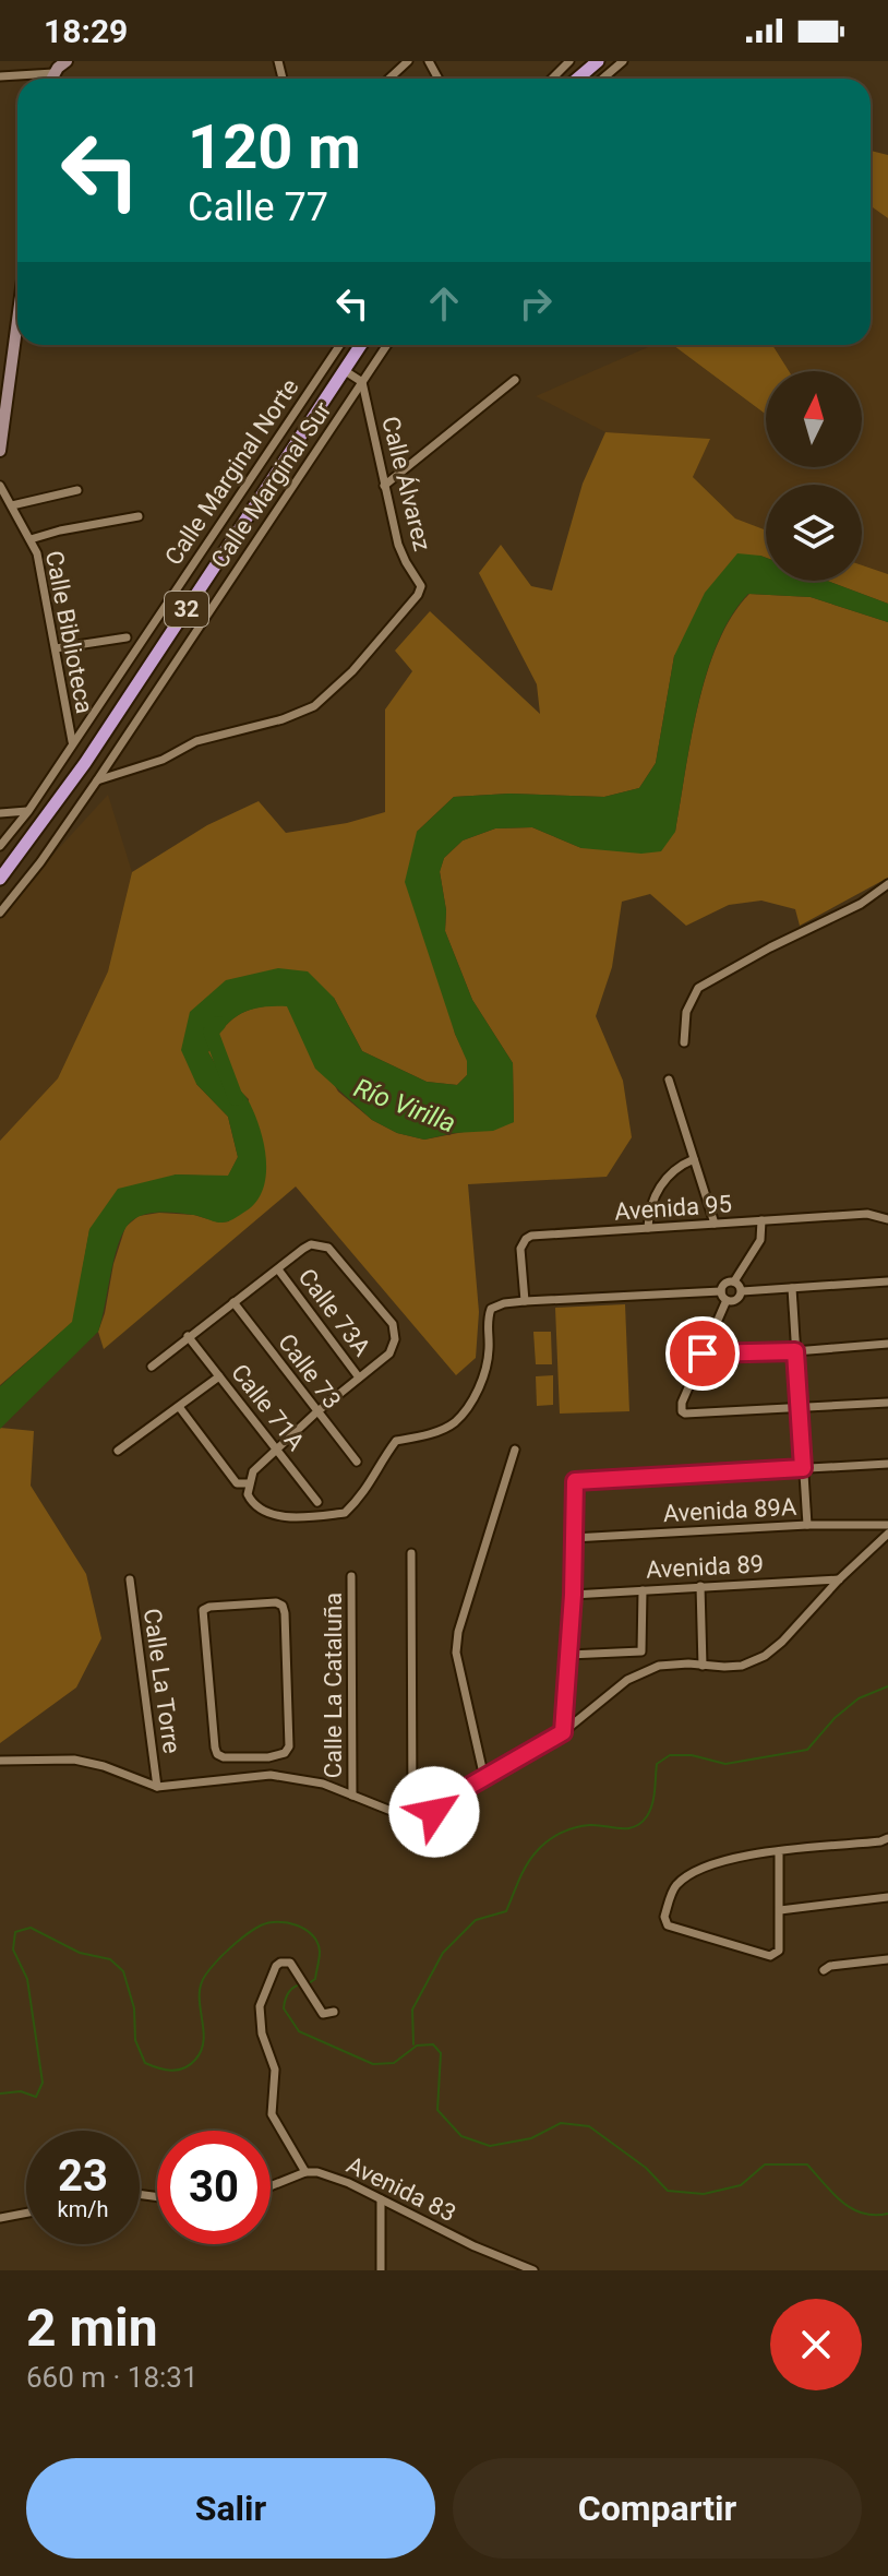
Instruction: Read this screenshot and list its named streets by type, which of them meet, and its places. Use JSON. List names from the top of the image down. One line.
{"streets":{"highway":["32"],"street":["Calle Marginal Norte","Calle Álvarez","Calle Marginal Sur","Calle Biblioteca","Avenida 95","Calle 73A","Calle 73","Calle 71A","Avenida 89A","Avenida 89","Calle La Torre","Calle La Cataluña","Avenida 83"]},"crossings":[["Calle Marginal Norte","Calle Biblioteca"],["Calle Álvarez","Calle Marginal Sur"]],"water":["Río Virilla"],"north":"top","page":{"status":"18:29","turn":["120 m","Calle 77"],"speed":"23 km/h","limit":"30","heading":["2 min","660 m · 18:31"],"buttons":["Salir","Compartir"]}}
